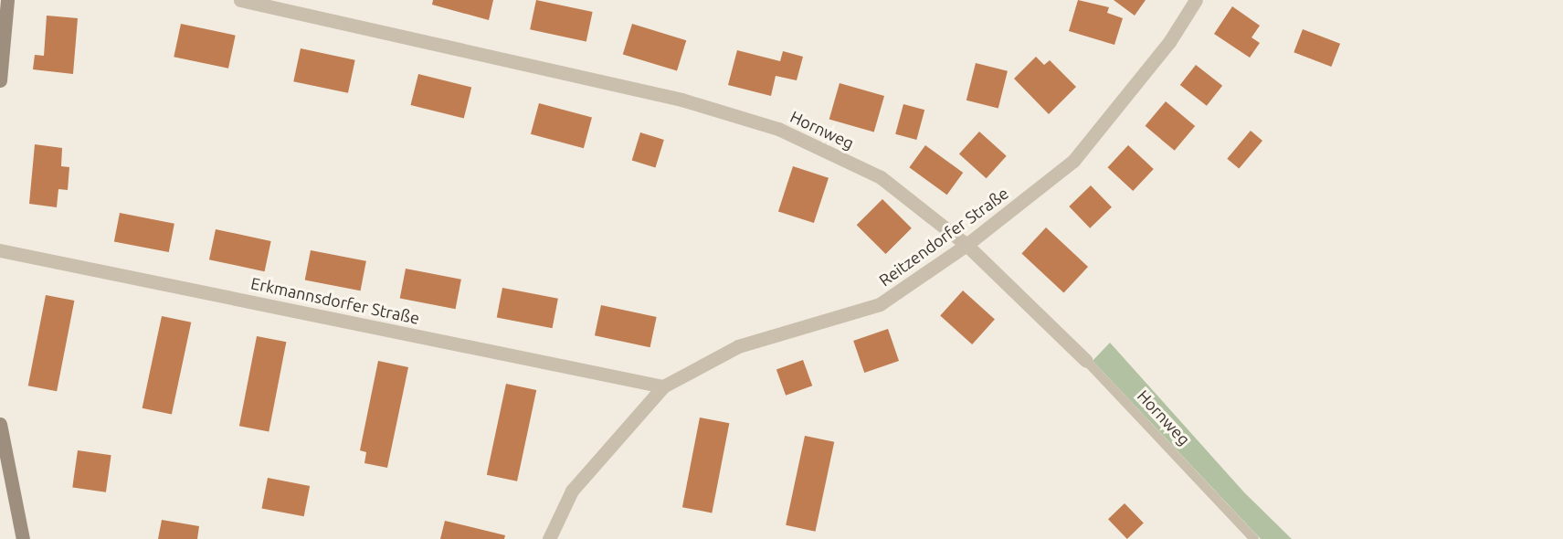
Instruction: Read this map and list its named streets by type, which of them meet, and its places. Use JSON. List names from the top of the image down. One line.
{"streets":{"street":["Hornweg","Reitzendorfer Straße","Erkmannsdorfer Straße"]},"crossings":[["Hornweg","Reitzendorfer Straße"],["Reitzendorfer Straße","Erkmannsdorfer Straße"]]}
